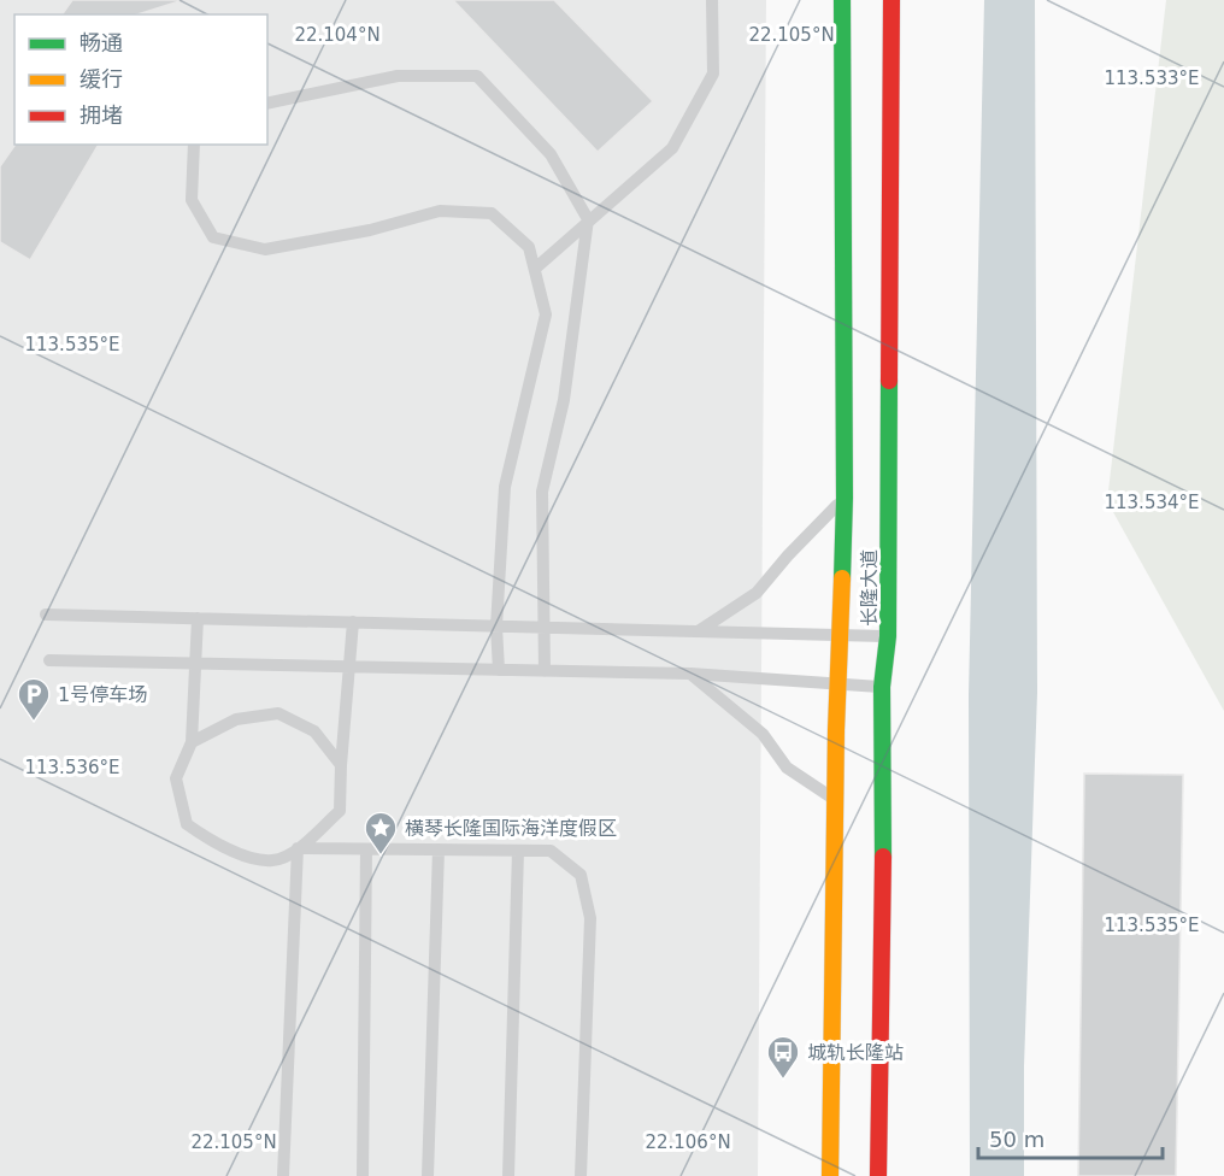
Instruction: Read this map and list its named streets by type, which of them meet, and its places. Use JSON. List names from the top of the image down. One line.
{"streets":{"main road":["长隆大道"]},"places":{"parking":["1号停车场"],"place":["横琴长隆国际海洋度假区"],"bus stop":["城轨长隆站"]},"legend":["畅通","缓行","拥堵"],"scale_bar":"50 m","coordinates":["22.104°N","22.105°N","113.533°E","113.535°E","113.534°E","113.536°E","22.106°N"]}
